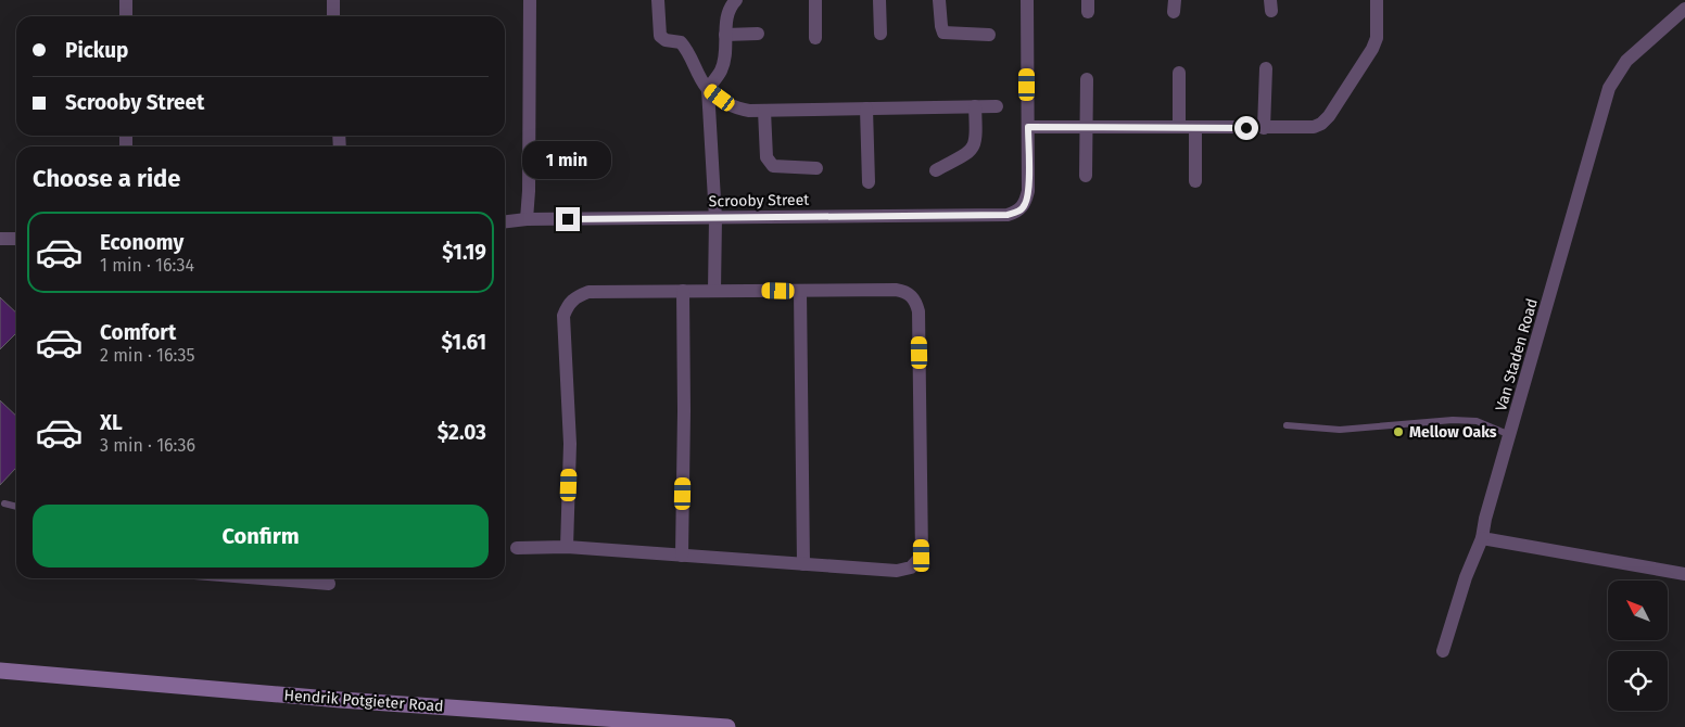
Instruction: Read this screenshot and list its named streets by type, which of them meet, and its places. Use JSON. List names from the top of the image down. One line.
{"streets":{"main road":["Hendrik Potgieter Road"],"street":["Scrooby Street","Van Staden Road"]},"places":["Mellow Oaks"],"north":"top left","page":{"banner":["Pickup","Scrooby Street"],"bubble":"1 min","heading":"Choose a ride","list":[{"name":"Economy","note":"1 min · 16:34","value":"$1.19"},{"name":"Comfort","note":"2 min · 16:35","value":"$1.61"},{"name":"XL","note":"3 min · 16:36","value":"$2.03"}],"buttons":"Confirm"}}
